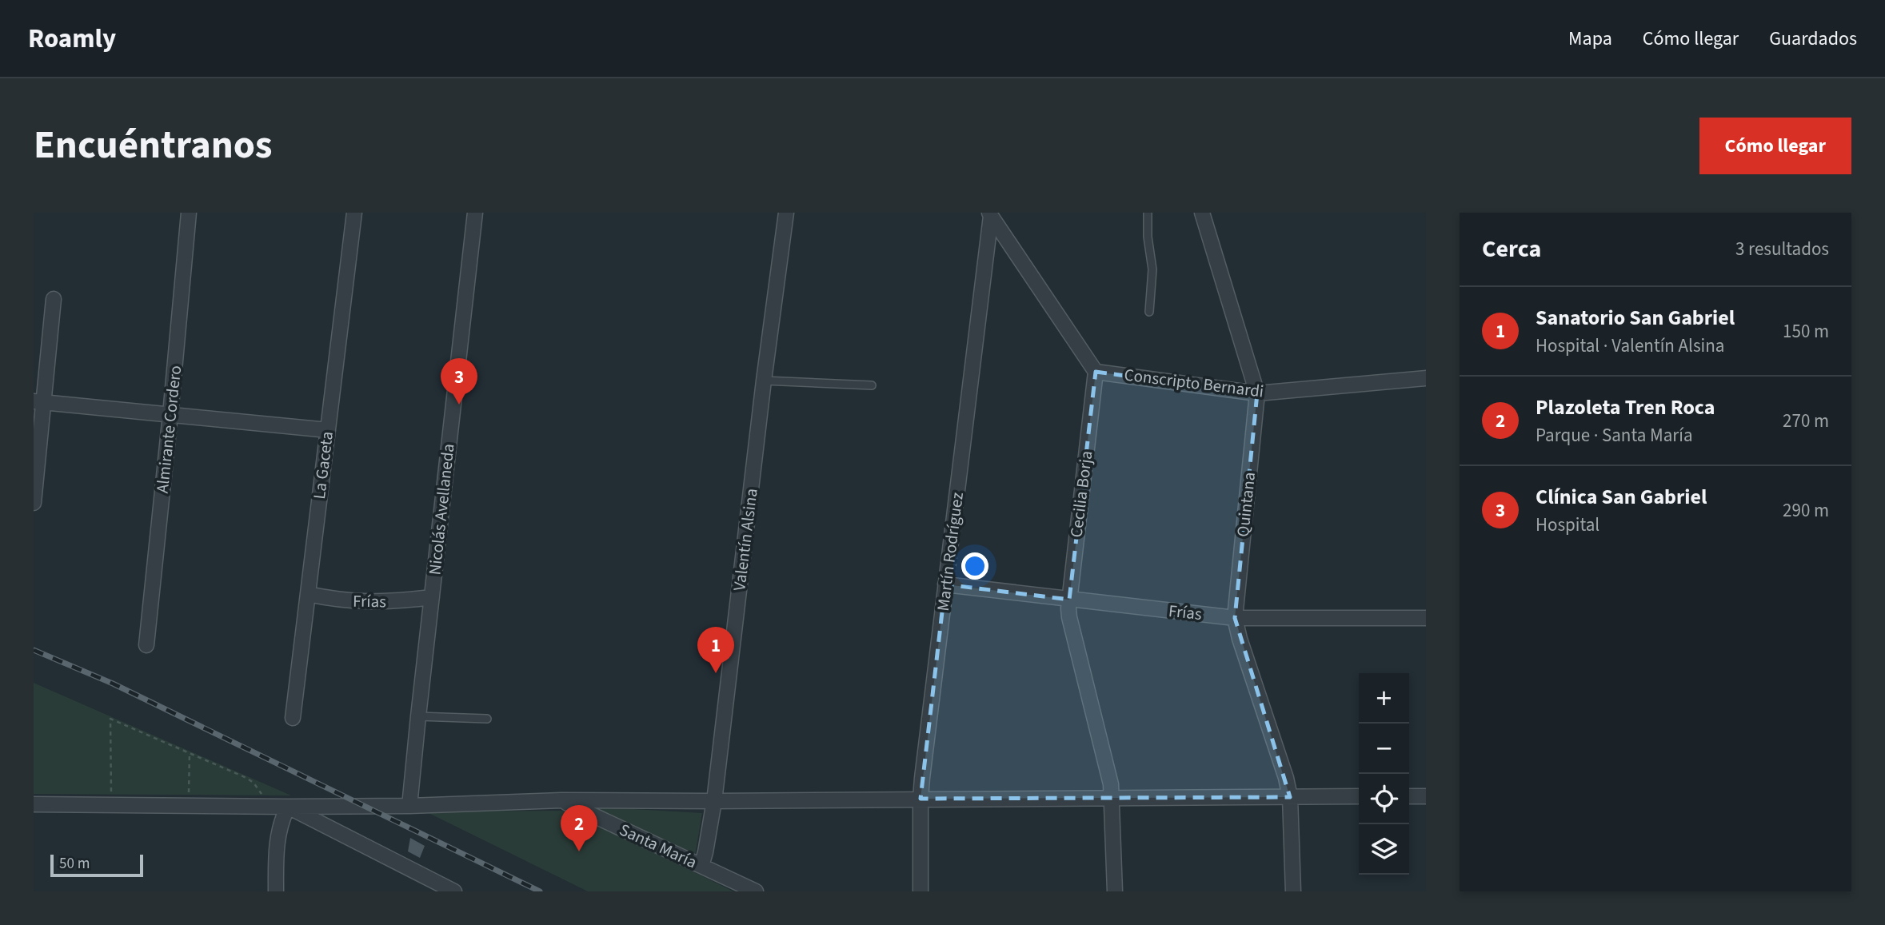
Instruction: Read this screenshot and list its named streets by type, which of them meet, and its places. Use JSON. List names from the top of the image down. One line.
{"streets":{"street":["Conscripto Bernardi","Almirante Cordero","La Gaceta","Cecilia Borja","Quintana","Nicolás Avellaneda","Valentín Alsina","Martín Rodríguez","Frías","Santa María"]},"crossings":[["Conscripto Bernardi","Cecilia Borja"],["Conscripto Bernardi","Quintana"],["La Gaceta","Frías"],["Cecilia Borja","Frías"],["Quintana","Frías"],["Nicolás Avellaneda","Frías"],["Valentín Alsina","Santa María"],["Martín Rodríguez","Frías"]],"scale_bar":"50 m","page":{"header":"Roamly","nav":["Mapa","Cómo llegar","Guardados"],"title":"Encuéntranos","buttons":"Cómo llegar","heading":["Cerca","3 resultados"],"list":[{"mark":"1","name":"Sanatorio San Gabriel","note":"Hospital · Valentín Alsina","value":"150 m"},{"mark":"2","name":"Plazoleta Tren Roca","note":"Parque · Santa María","value":"270 m"},{"mark":"3","name":"Clínica San Gabriel","note":"Hospital","value":"290 m"}],"pins":["3","1","2"],"map_buttons":["+","−"],"scale":"50 m"}}
